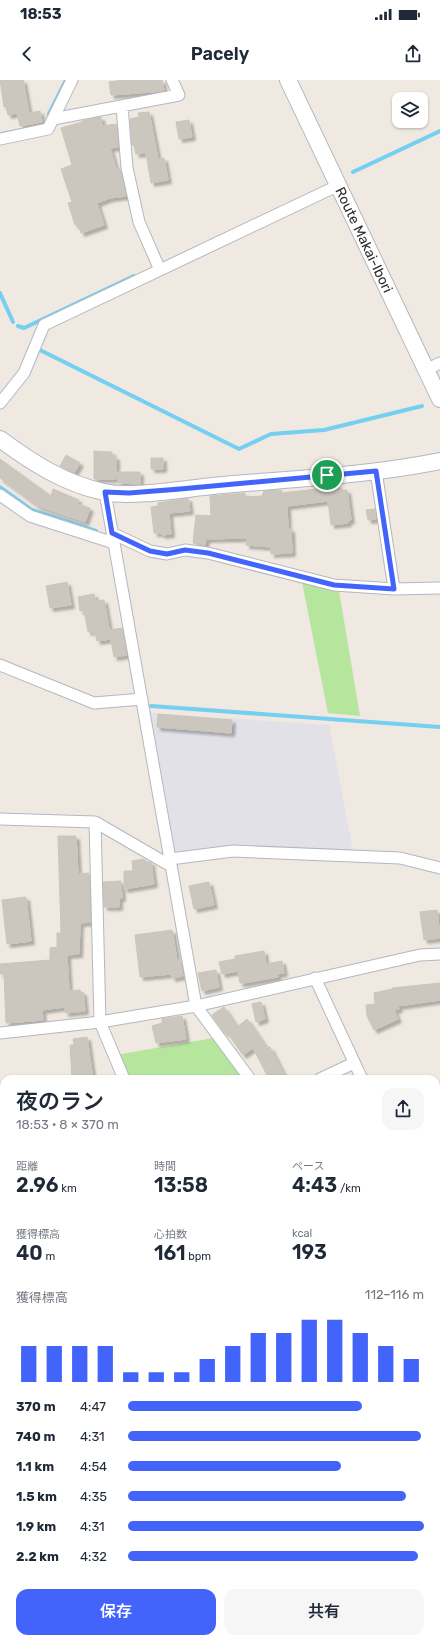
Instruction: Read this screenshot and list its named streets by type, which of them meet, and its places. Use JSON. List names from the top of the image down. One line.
{"streets":{"street":["Route Makai-Ibori"]},"page":{"status":"18:53","header":"Pacely","heading":["夜のラン","18:53 · 8 × 370 m"],"stats":[["距離","2.96 km"],["時間","13:58"],["ペース","4:43 /km"],["獲得標高","40 m"],["心拍数","161 bpm"],["kcal","193"]],"chart":["獲得標高","112–116 m"],"list":[{"name":"370 m","note":"4:47"},{"name":"740 m","note":"4:31"},{"name":"1.1 km","note":"4:54"},{"name":"1.5 km","note":"4:35"},{"name":"1.9 km","note":"4:31"},{"name":"2.2 km","note":"4:32"}],"buttons":["保存","共有"]}}
